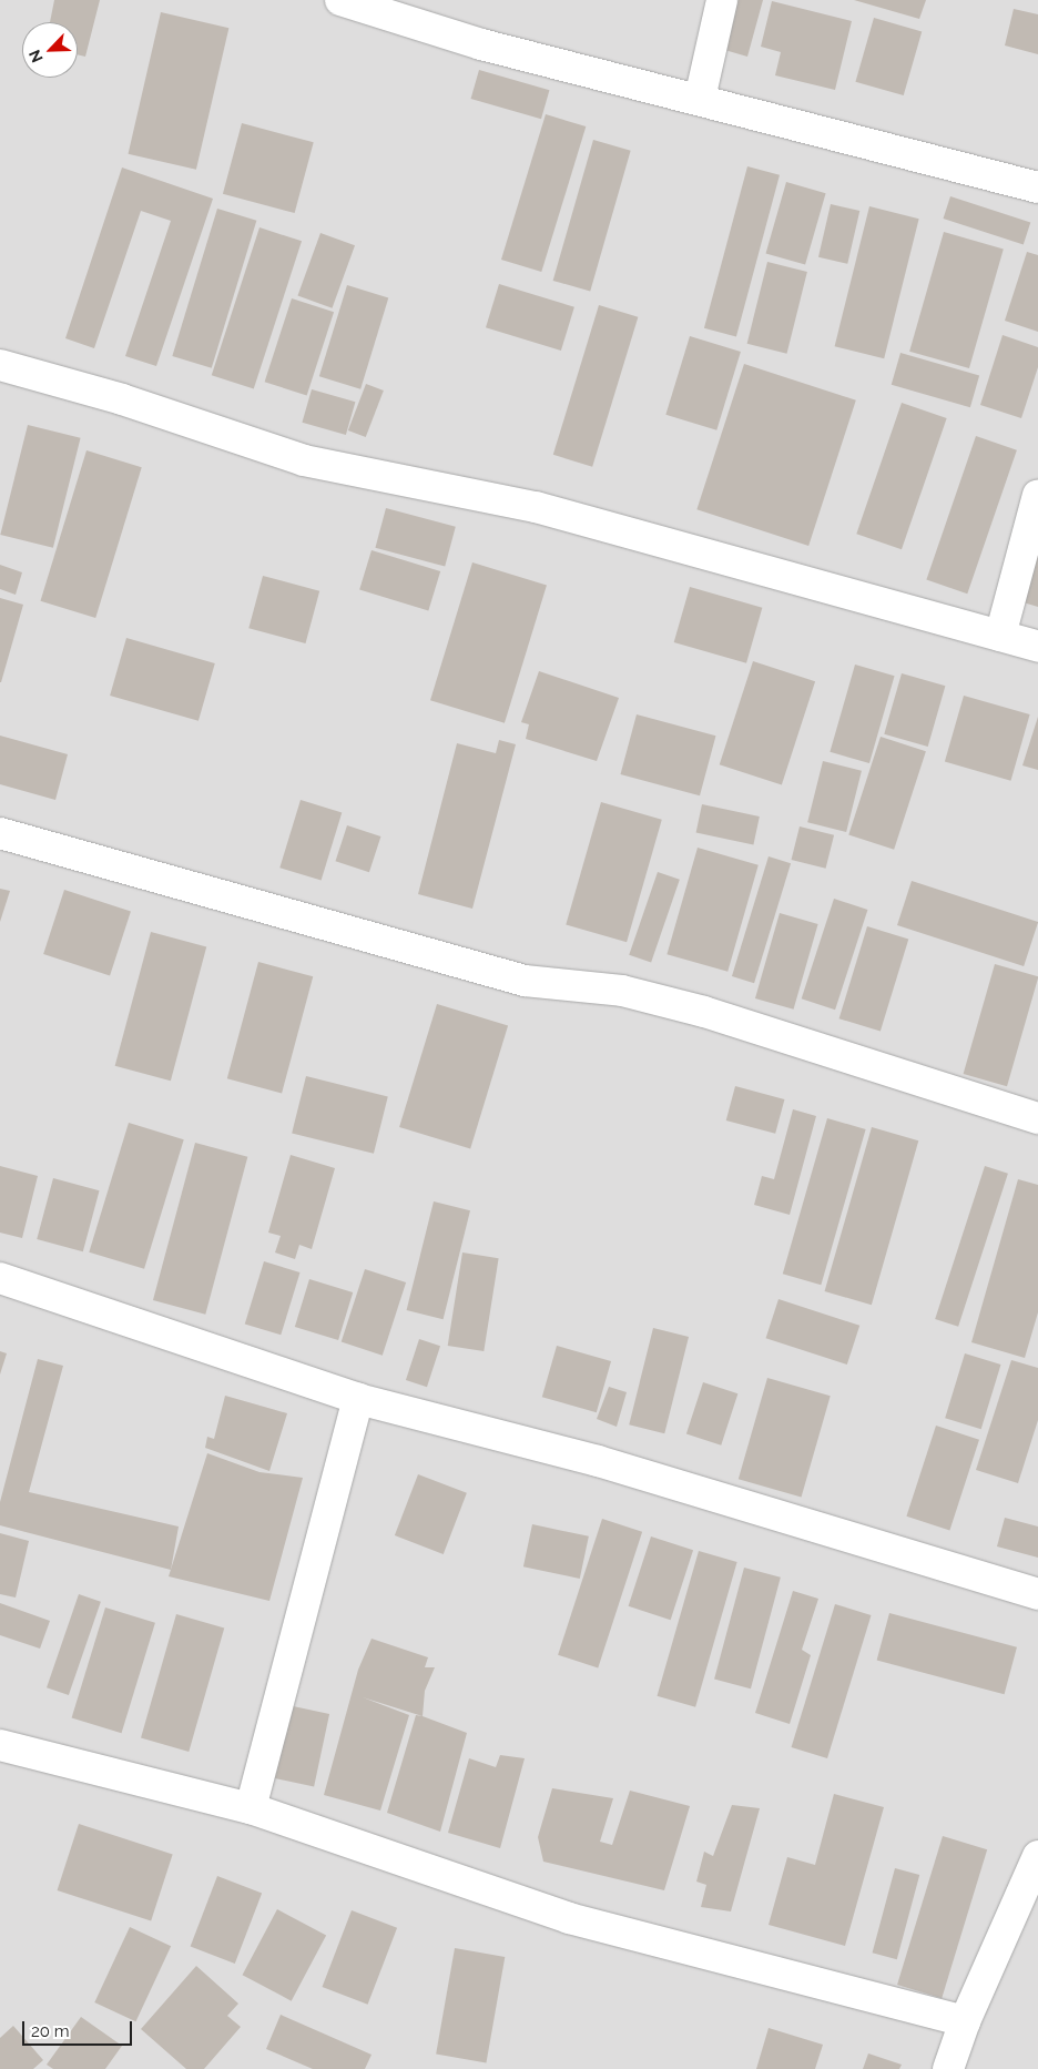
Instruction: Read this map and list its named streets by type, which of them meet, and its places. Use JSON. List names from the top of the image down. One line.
{"scale_bar":"20 m","north":"bottom left"}
